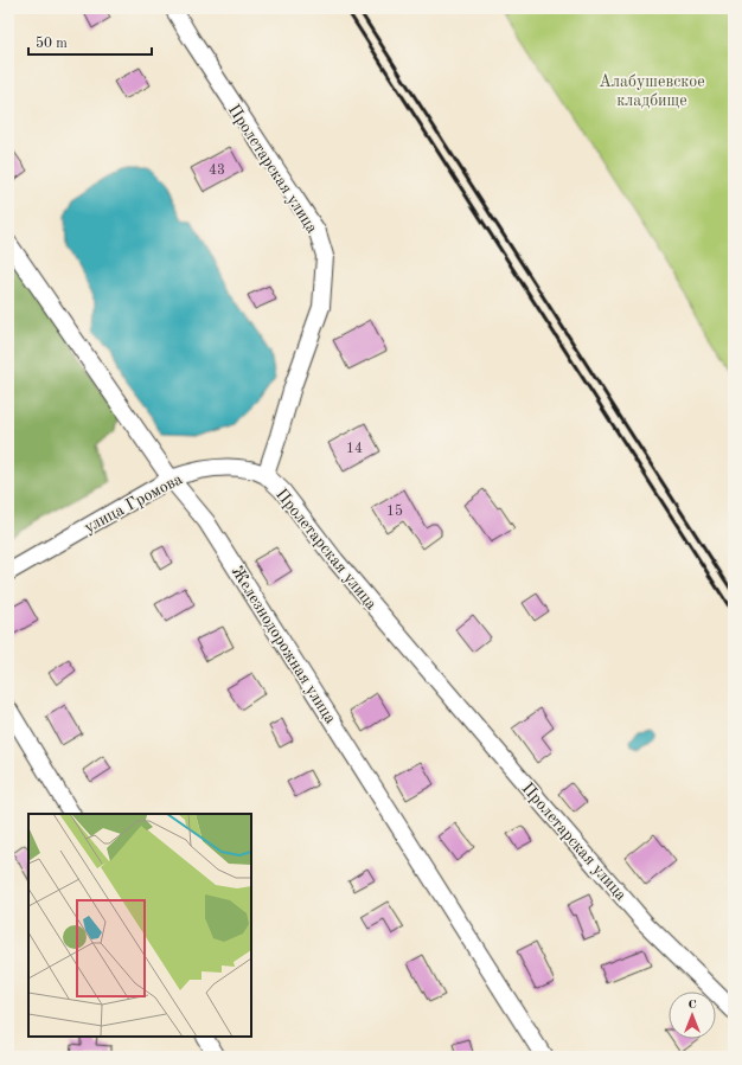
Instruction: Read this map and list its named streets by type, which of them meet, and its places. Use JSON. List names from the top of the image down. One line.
{"streets":{"street":["Пролетарская улица","улица Громова","Железнодорожная улица"]},"crossings":[["Пролетарская улица","улица Громова"],["улица Громова","Железнодорожная улица"]],"parks":["Алабушевское кладбище"],"house_numbers":["43","14","15"],"scale_bar":"50 m","north":"top"}
